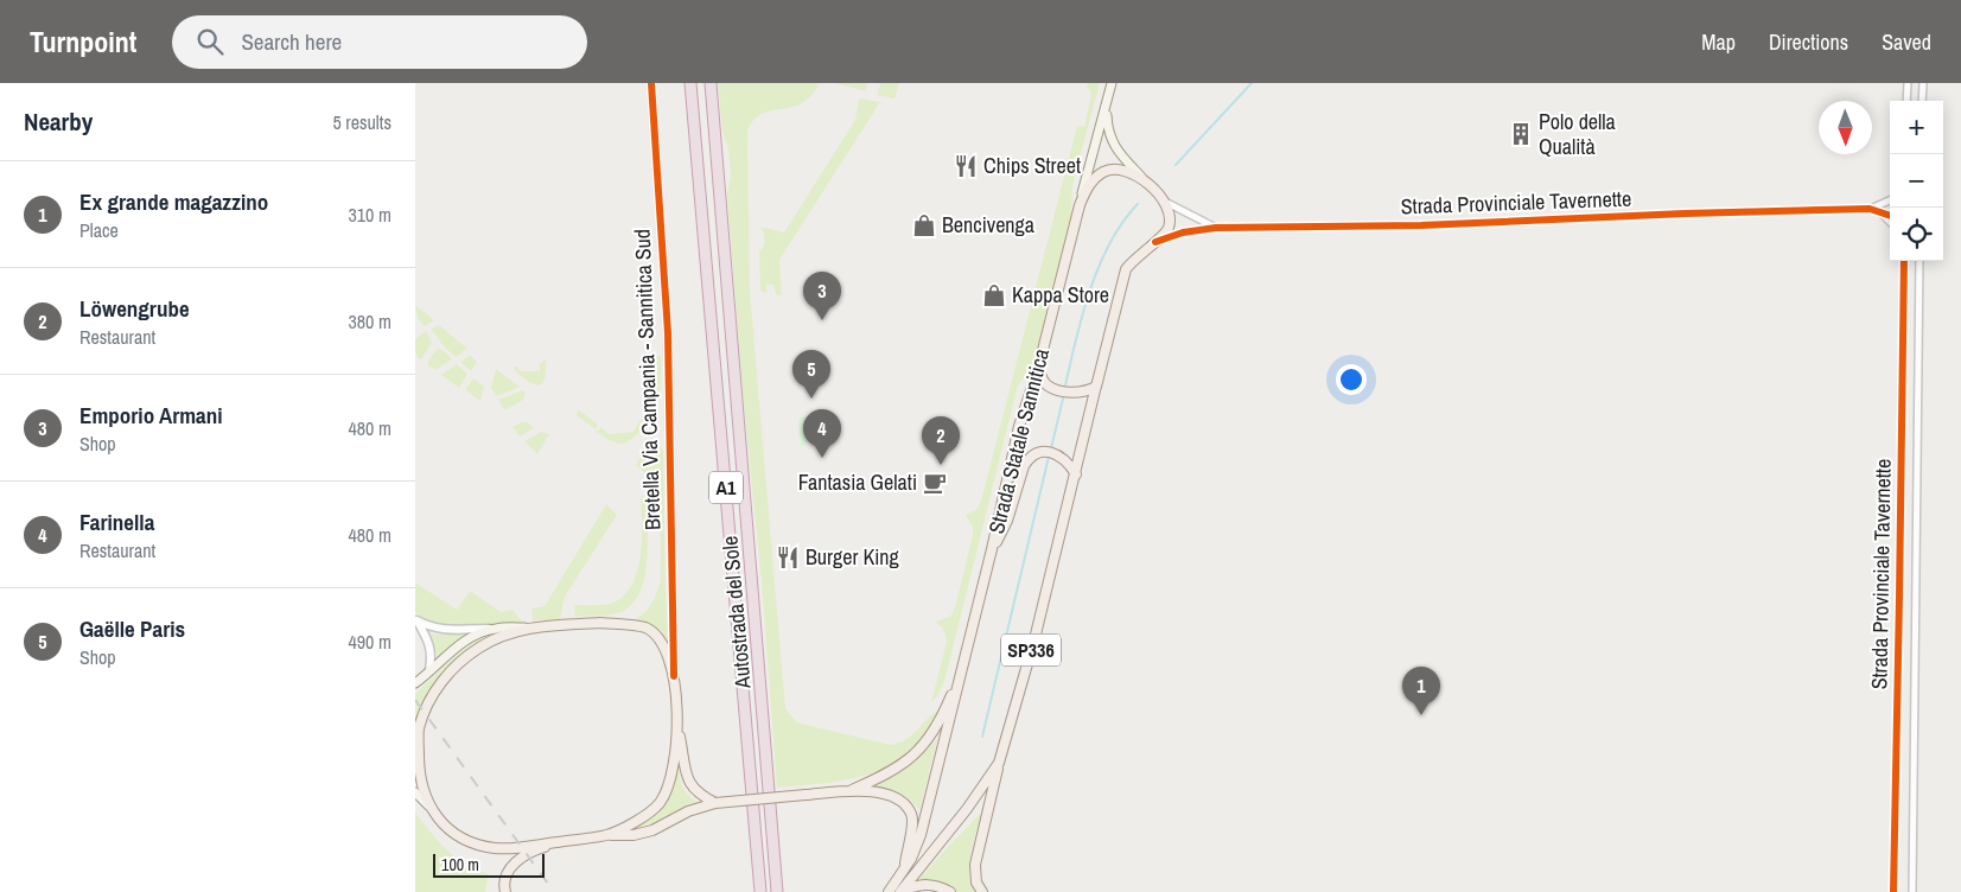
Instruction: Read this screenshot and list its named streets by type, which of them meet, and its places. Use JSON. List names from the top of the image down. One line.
{"streets":{"highway":["A1","Autostrada del Sole"],"main road":["Strada Statale Sannitica","SP336"],"street":["Strada Provinciale Tavernette","Bretella Via Campania - Sannitica Sud"]},"crossings":[["Strada Provinciale Tavernette","Strada Statale Sannitica"],["Strada Provinciale Tavernette","SP336"],["Strada Statale Sannitica","SP336"]],"places":{"building":["Polo della Qualità"],"restaurant":["Chips Street","Burger King"],"shop":["Bencivenga","Kappa Store"],"cafe":["Fantasia Gelati"]},"scale_bar":"100 m","north":"bottom","page":{"header":"Turnpoint","search":"Search here","nav":["Map","Directions","Saved"],"heading":["Nearby","5 results"],"map_buttons":["+","−"],"list":[{"mark":"1","name":"Ex grande magazzino","note":"Place","value":"310 m"},{"mark":"2","name":"Löwengrube","note":"Restaurant","value":"380 m"},{"mark":"3","name":"Emporio Armani","note":"Shop","value":"480 m"},{"mark":"4","name":"Farinella","note":"Restaurant","value":"480 m"},{"mark":"5","name":"Gaëlle Paris","note":"Shop","value":"490 m"}],"pins":["3","5","4","2","1"],"scale":"100 m"}}
